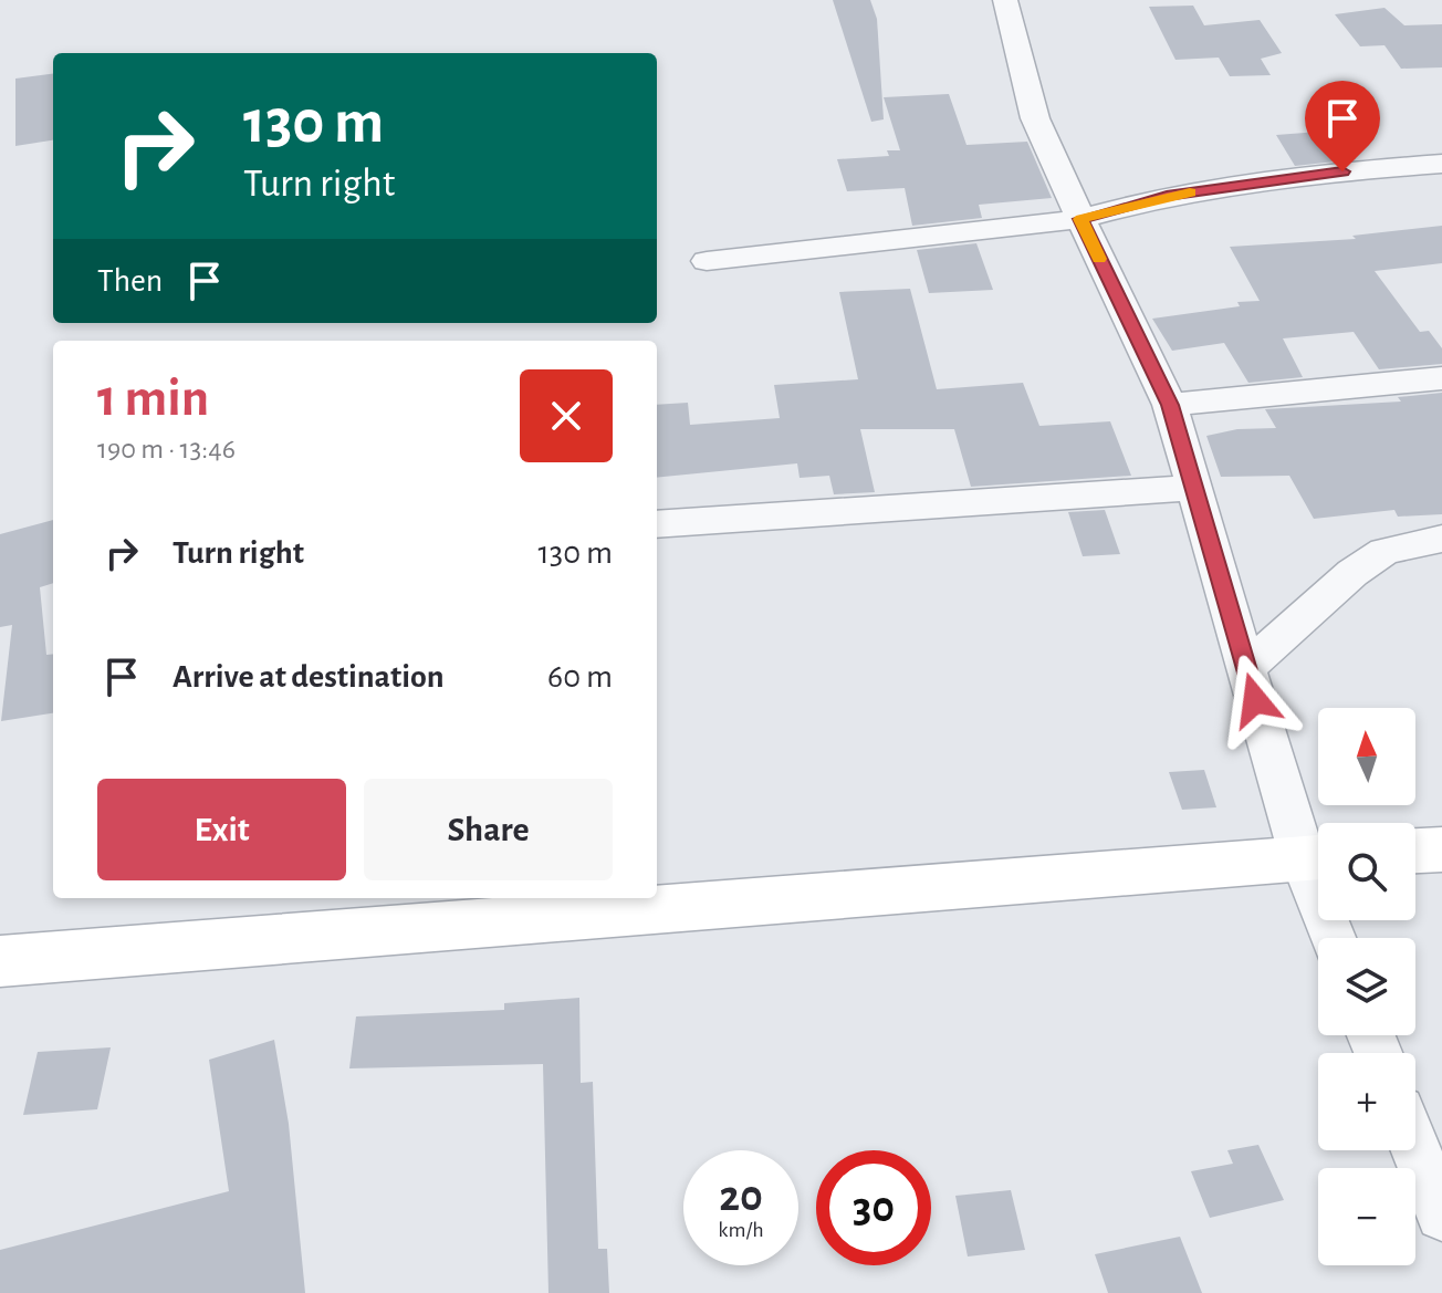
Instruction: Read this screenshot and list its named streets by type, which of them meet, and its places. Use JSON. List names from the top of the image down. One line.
{"north":"top","page":{"turn":["130 m","Turn right"],"then":"Then","heading":["1 min","190 m · 13:46"],"list":[{"name":"Turn right","value":"130 m"},{"name":"Arrive at destination","value":"60 m"}],"map_buttons":["+","−"],"buttons":["Exit","Share"],"speed":"20 km/h","limit":"30"}}
